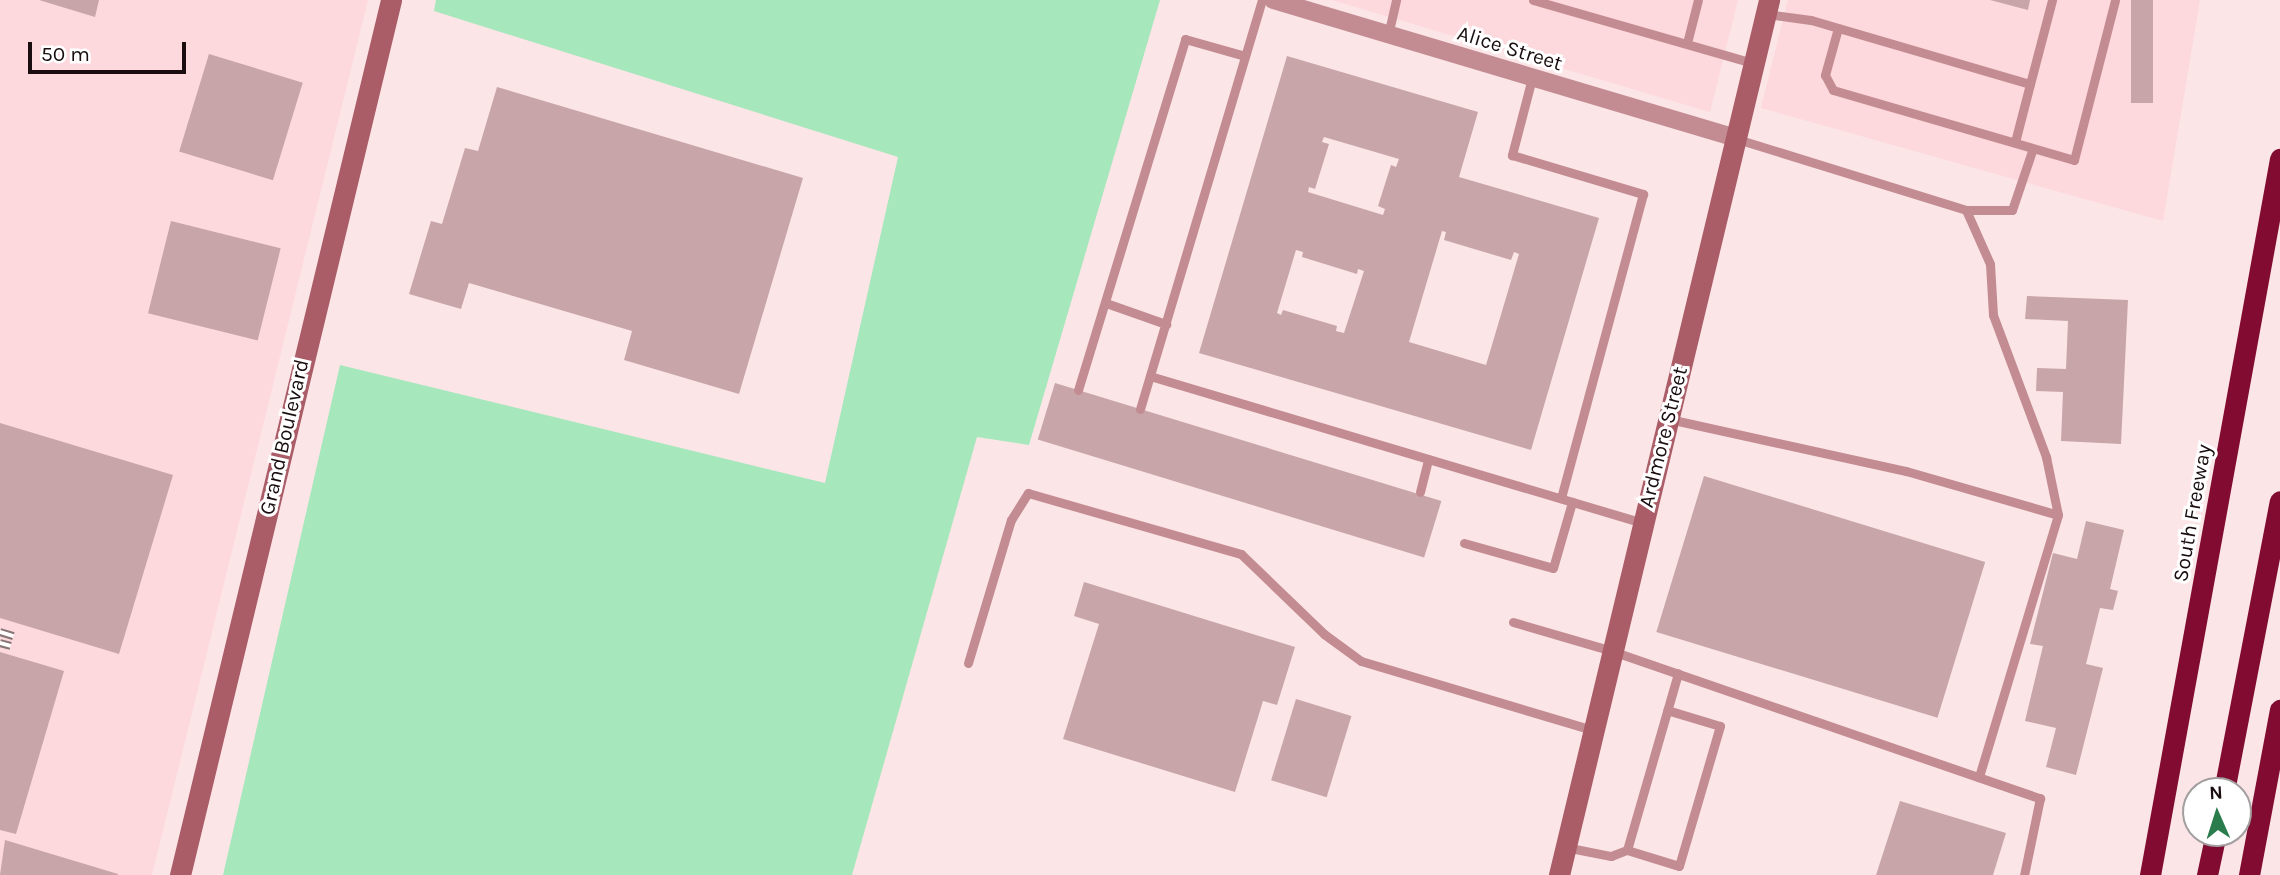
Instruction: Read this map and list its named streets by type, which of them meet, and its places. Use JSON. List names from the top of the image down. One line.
{"streets":{"highway":["South Freeway"],"street":["Alice Street","Grand Boulevard","Ardmore Street"]},"crossings":[["Alice Street","Ardmore Street"]],"scale_bar":"50 m","north":"top"}
